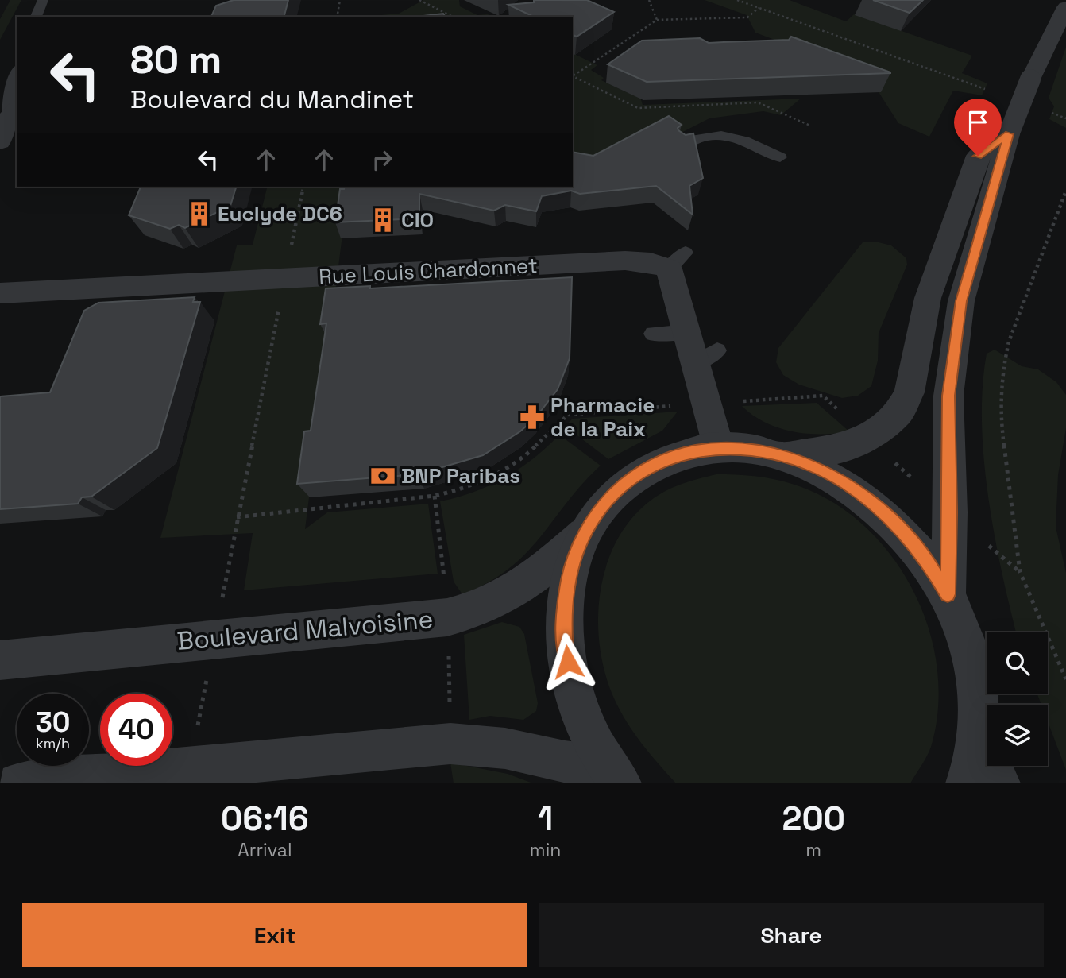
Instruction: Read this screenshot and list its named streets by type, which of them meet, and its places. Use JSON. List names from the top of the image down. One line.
{"streets":{"street":["Rue Louis Chardonnet","Boulevard Malvoisine"]},"places":{"building":["Euclyde DC6","CIO"],"pharmacy":["Pharmacie de la Paix"],"bank":["BNP Paribas"]},"page":{"turn":["80 m","Boulevard du Mandinet"],"speed":"30 km/h","limit":"40","eta":["06:16","Arrival","1","min","200","m"],"buttons":["Exit","Share"]}}
